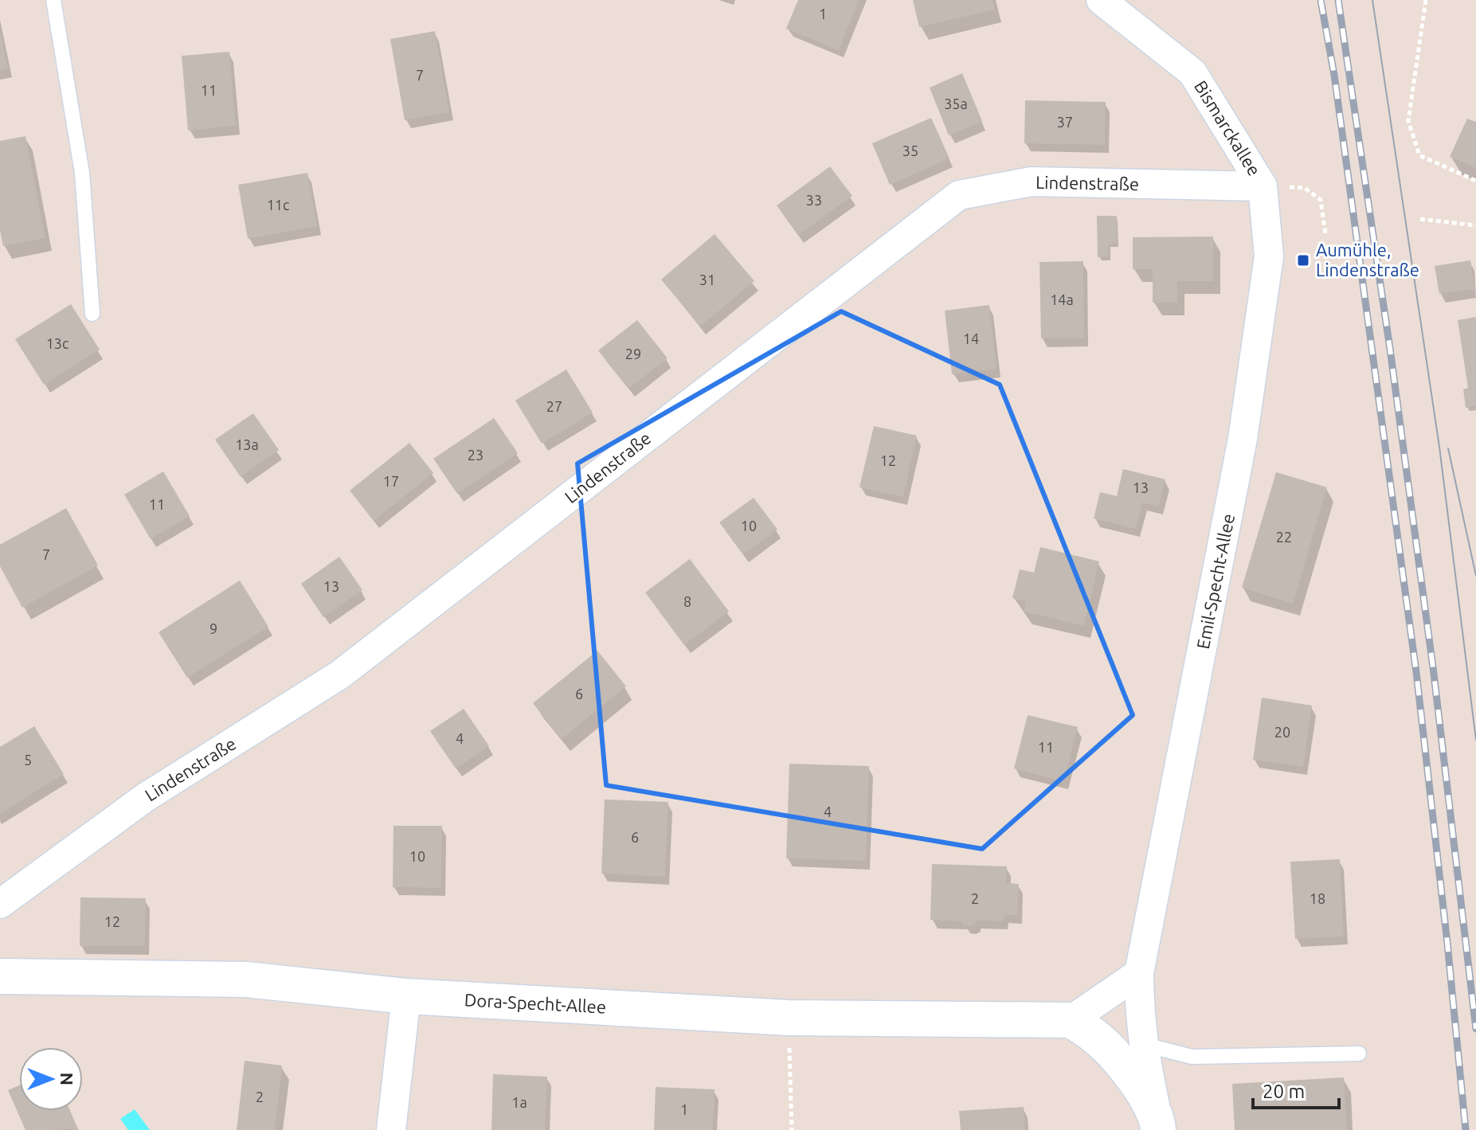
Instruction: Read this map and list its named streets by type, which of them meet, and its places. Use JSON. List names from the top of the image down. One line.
{"streets":{"street":["Bismarckallee","Lindenstraße","Emil-Specht-Allee","Dora-Specht-Allee"]},"crossings":[["Bismarckallee","Lindenstraße"],["Bismarckallee","Emil-Specht-Allee"],["Lindenstraße","Emil-Specht-Allee"],["Emil-Specht-Allee","Dora-Specht-Allee"]],"places":{"transit":["Aumühle, Lindenstraße"]},"house_numbers":["1","7","11","35a","37","35","33","11c","31","14a","14","13c","29","27","13a","23","12","17","13","11","10","22","7","13","8","9","6","20","4","11","5","4","6","10","2","18","12","2","1a","1"],"scale_bar":"20 m","north":"right"}
